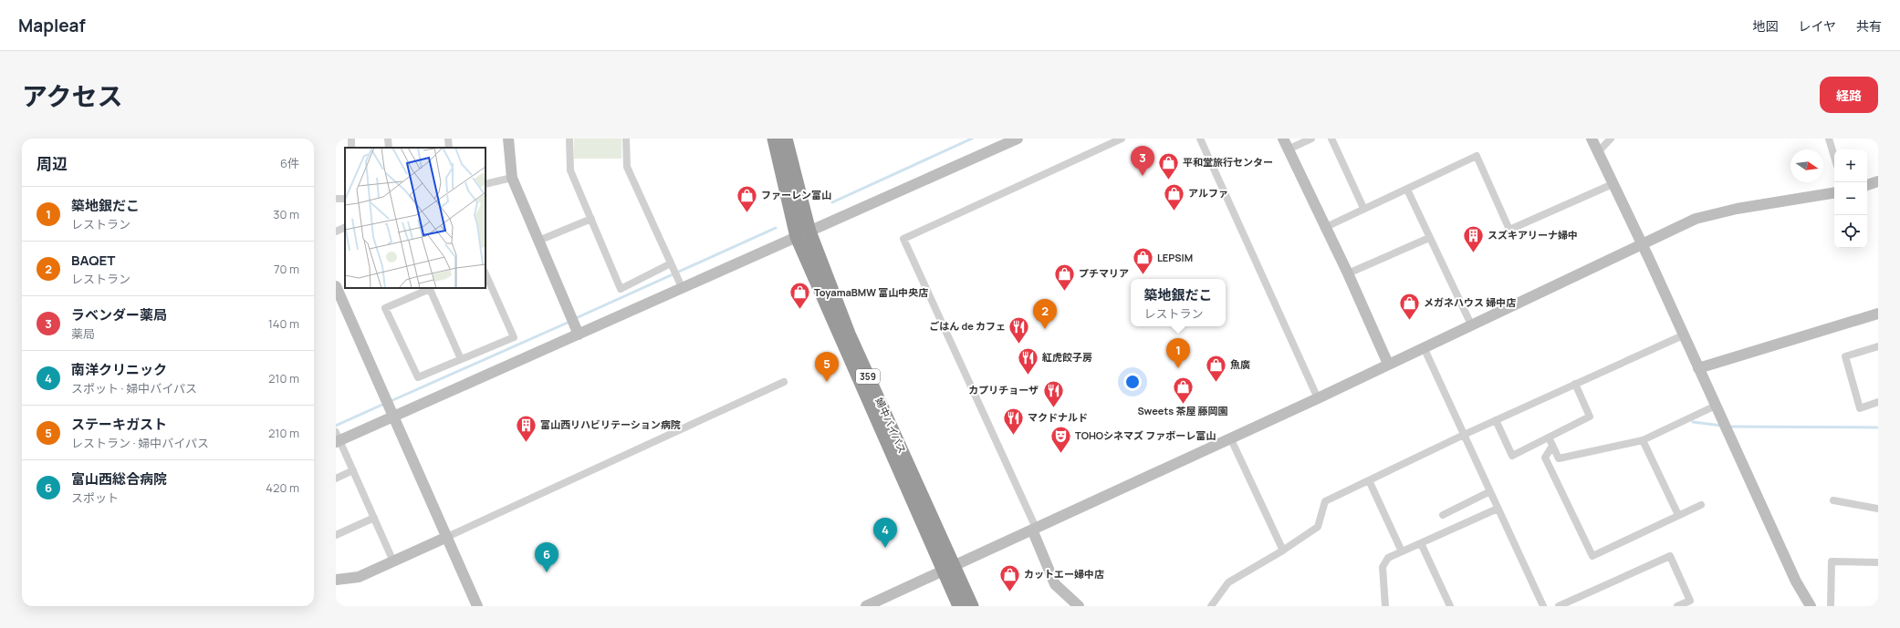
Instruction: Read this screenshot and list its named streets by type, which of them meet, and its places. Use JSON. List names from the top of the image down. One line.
{"streets":{"highway":["359","婦中バイパス"]},"places":{"shop":["平和堂旅行センター","アルファ","ファーレン富山","LEPSIM","プチマリア","ToyamaBMW 富山中央店","メガネハウス 婦中店","魚廣","Sweets 茶屋 藤岡園","カットエー婦中店"],"building":["スズキアリーナ婦中","富山西リハビリテーション病院"],"restaurant":["ごはん de カフェ","紅虎餃子房","カプリチョーザ","マクドナルド"],"theatre":["TOHOシネマズ ファボーレ富山"]},"north":"right","page":{"header":"Mapleaf","nav":["地図","レイヤ","共有"],"title":"アクセス","buttons":"経路","heading":["周辺","6件"],"pins":["3","2","1","5","4","6"],"map_buttons":["+","−"],"list":[{"mark":"1","name":"築地銀だこ","note":"レストラン","value":"30 m"},{"mark":"2","name":"BAQET","note":"レストラン","value":"70 m"},{"mark":"3","name":"ラベンダー薬局","note":"薬局","value":"140 m"},{"mark":"4","name":"南洋クリニック","note":"スポット · 婦中バイパス","value":"210 m"},{"mark":"5","name":"ステーキガスト","note":"レストラン · 婦中バイパス","value":"210 m"},{"mark":"6","name":"富山西総合病院","note":"スポット","value":"420 m"}],"popup":["築地銀だこ","レストラン"]}}
